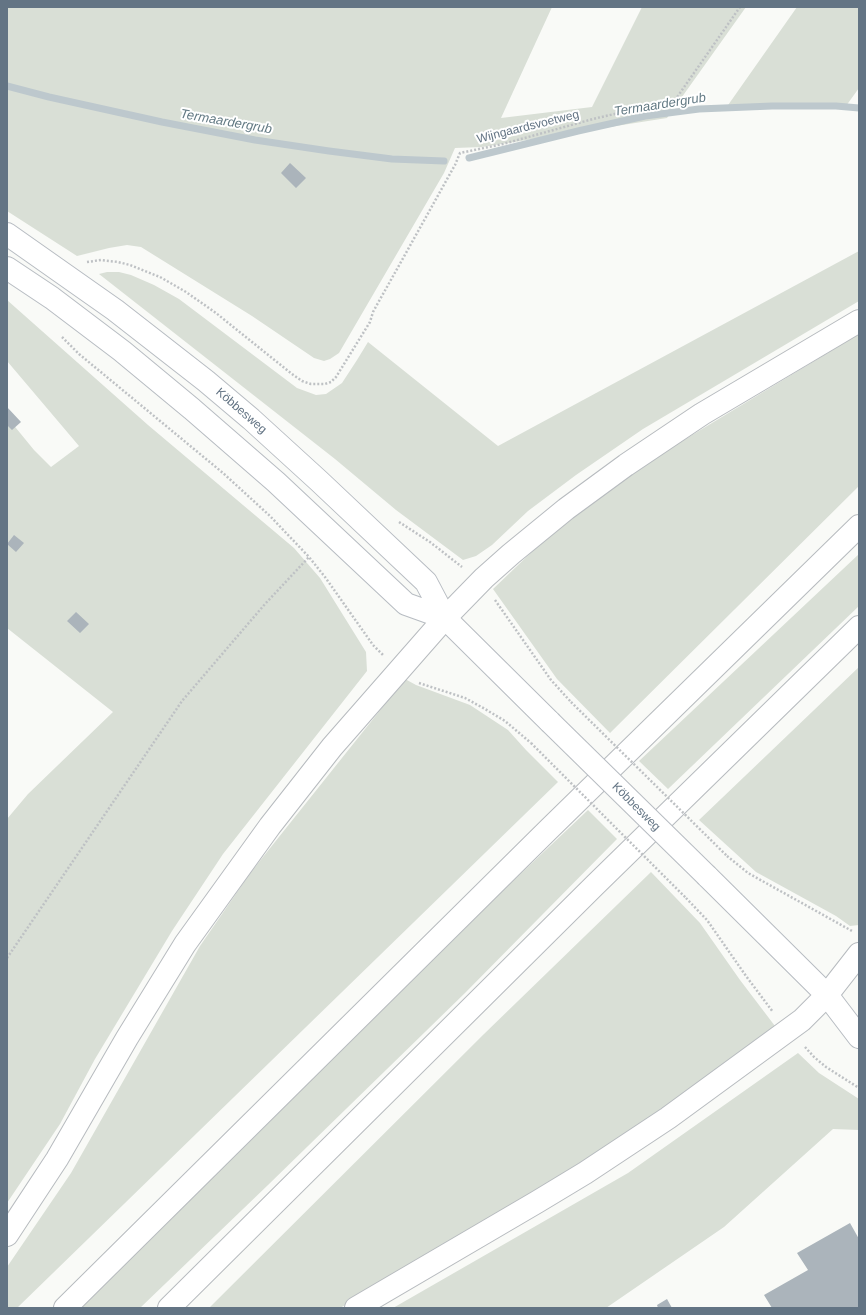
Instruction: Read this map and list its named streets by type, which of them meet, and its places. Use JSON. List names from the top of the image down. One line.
{"streets":{"main road":["Köbbesweg"],"path":["Wijngaardsvoetweg"]},"water":["Termaardergrub"]}
